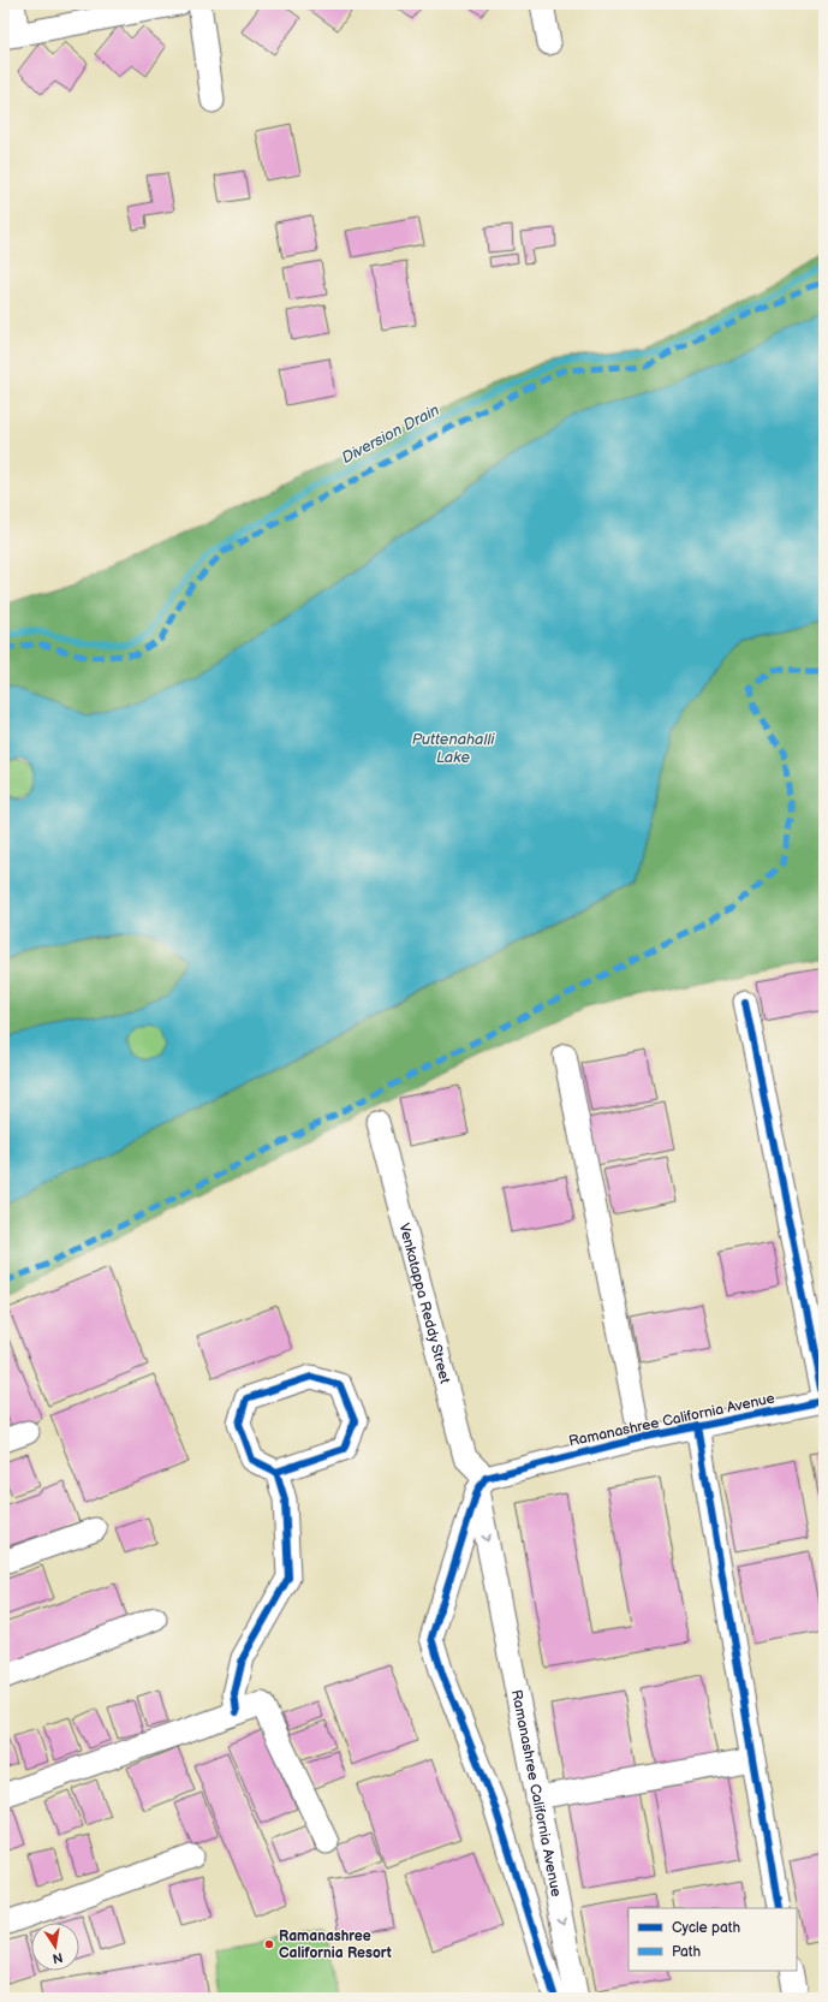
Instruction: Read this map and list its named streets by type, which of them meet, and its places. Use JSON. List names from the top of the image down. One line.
{"streets":{"street":["Venkatappa Reddy Street","Ramanashree California Avenue"]},"crossings":[["Venkatappa Reddy Street","Ramanashree California Avenue"]],"water":["Diversion Drain","Puttenahalli Lake"],"places":["Ramanashree California Resort"],"legend":["Cycle path","Path"],"north":"bottom"}
